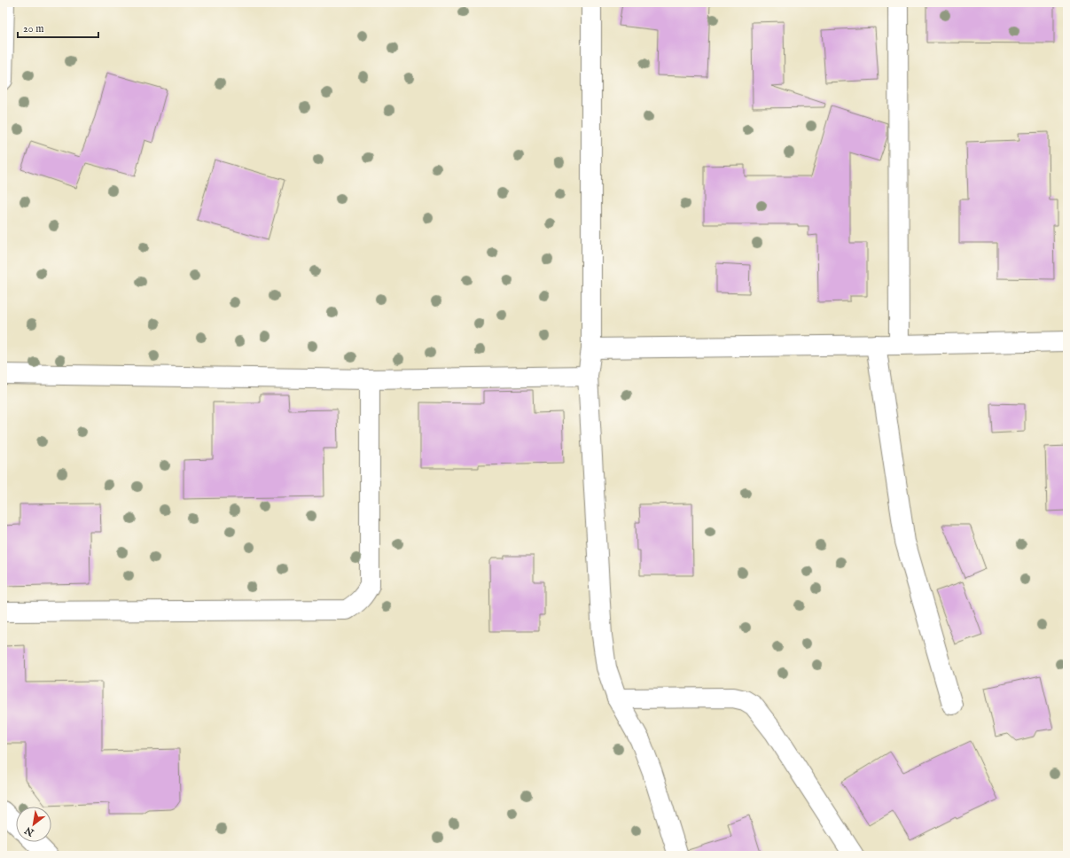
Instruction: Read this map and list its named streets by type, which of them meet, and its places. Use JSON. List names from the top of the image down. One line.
{"scale_bar":"20 m","north":"bottom left"}
